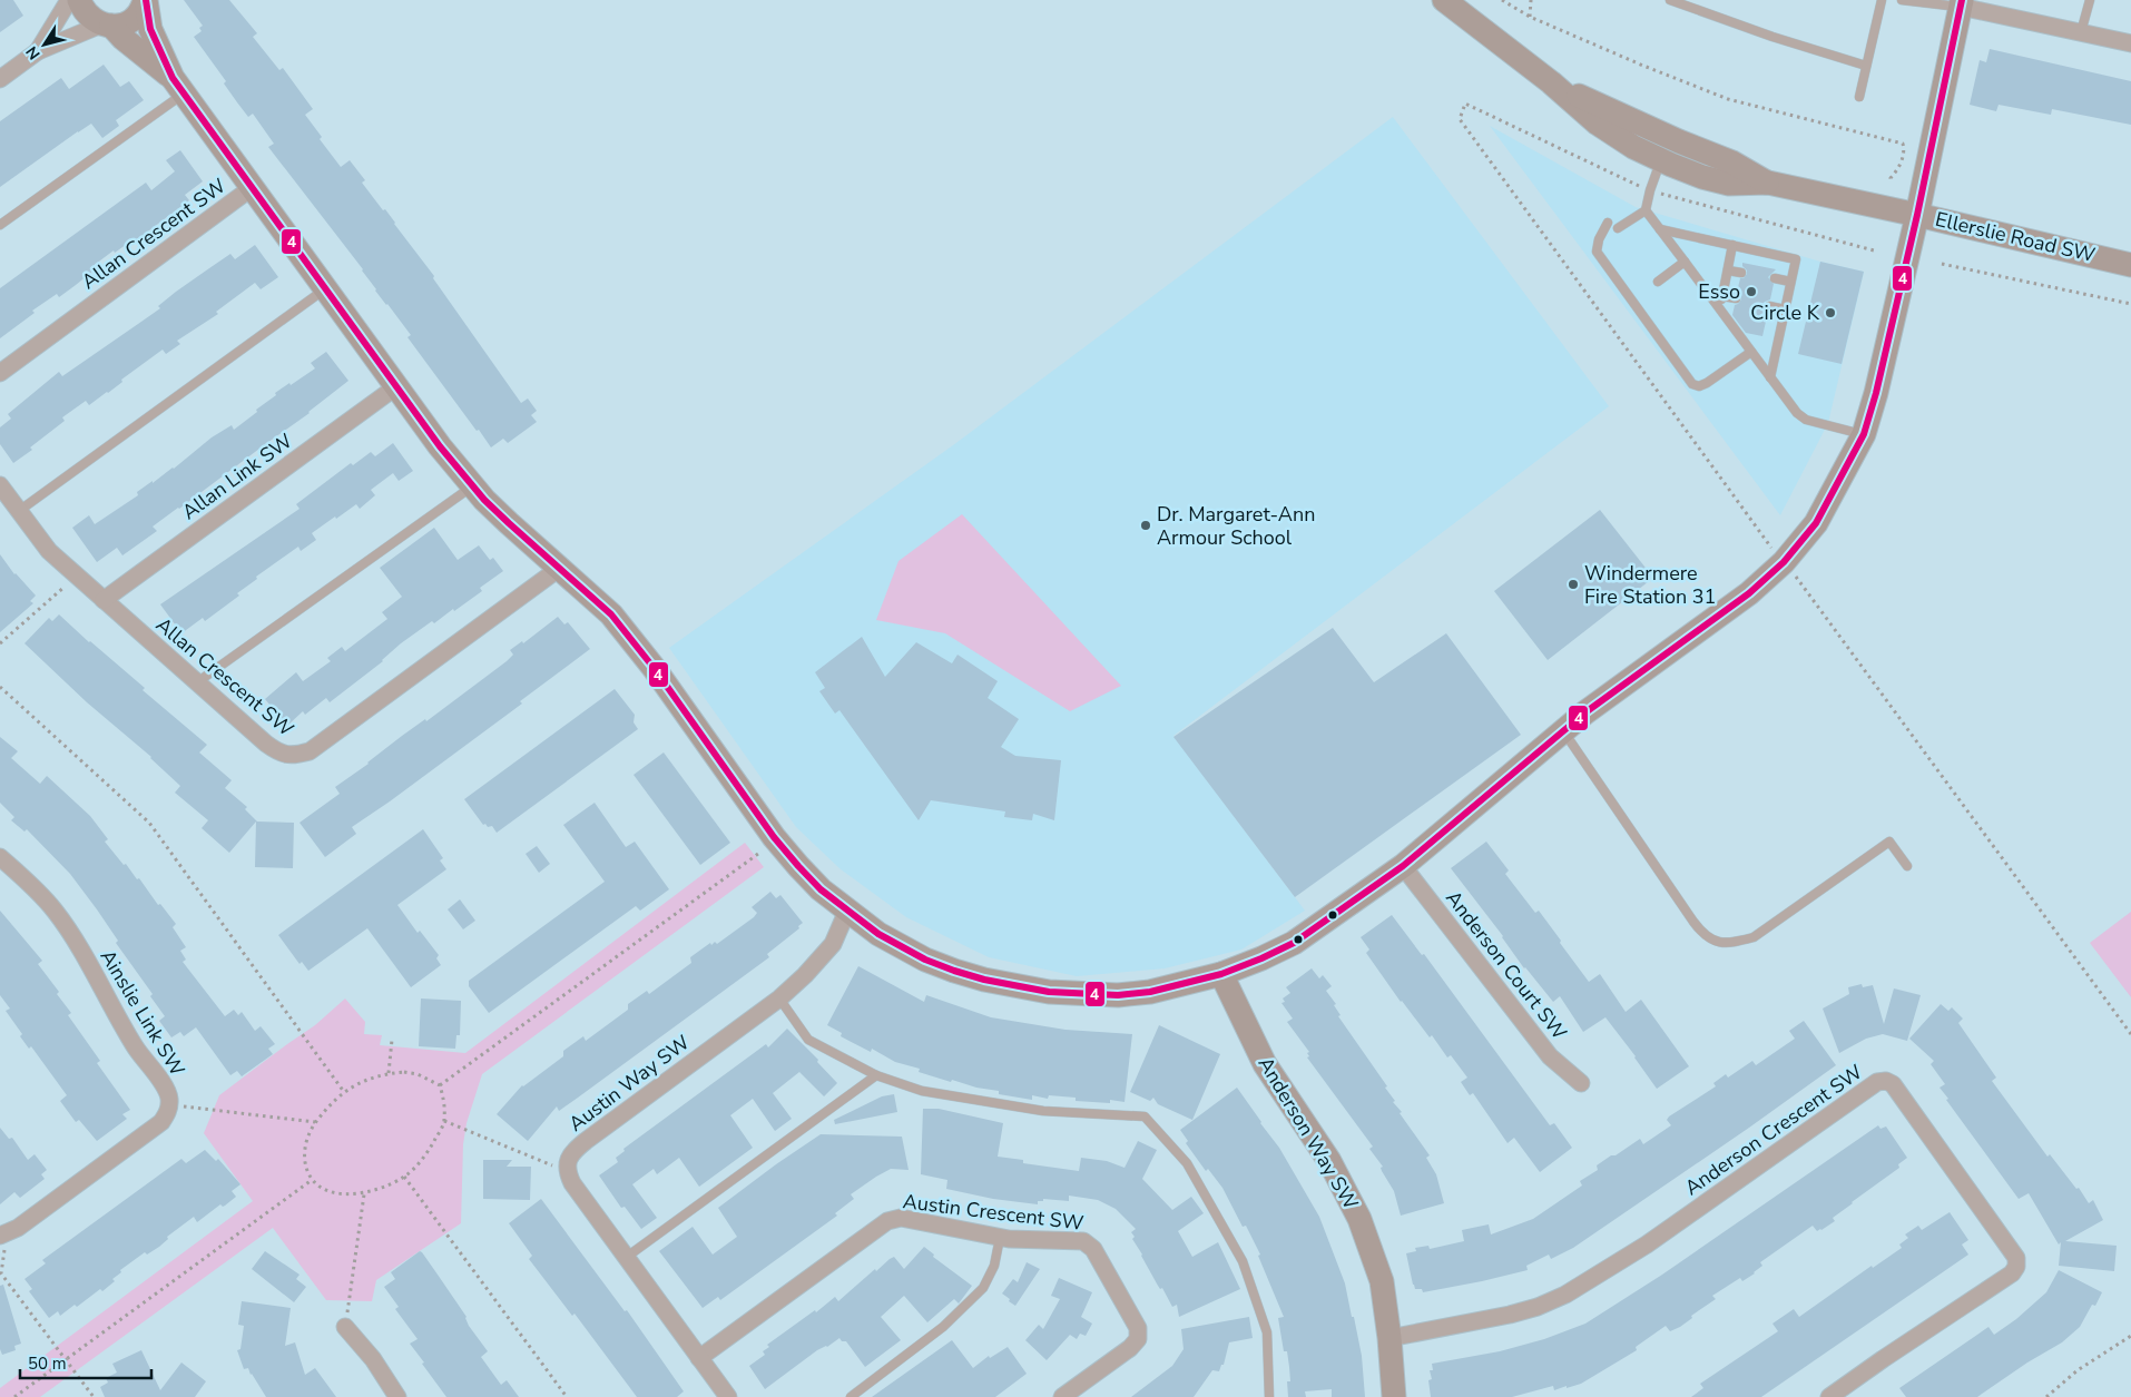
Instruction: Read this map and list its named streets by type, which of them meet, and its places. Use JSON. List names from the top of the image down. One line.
{"streets":{"street":["Allan Crescent SW","Ellerslie Road SW","Allan Link SW","Anderson Court SW","Ainslie Link SW","Austin Way SW","Anderson Crescent SW","Anderson Way SW","Austin Crescent SW"]},"crossings":[["Allan Crescent SW","Allan Link SW"],["Anderson Crescent SW","Anderson Way SW"]],"places":["Esso","Circle K","Dr. Margaret-Ann Armour School","Windermere Fire Station 31"],"lines":["transit line 4"],"scale_bar":"50 m","north":"bottom left"}
